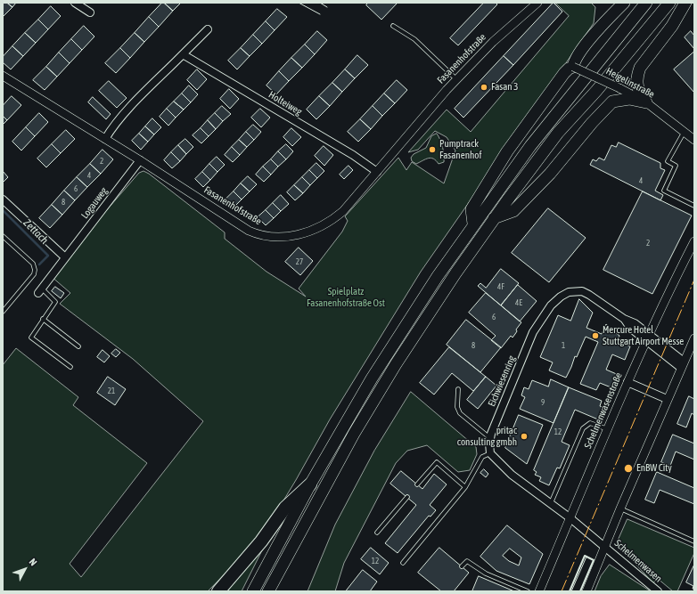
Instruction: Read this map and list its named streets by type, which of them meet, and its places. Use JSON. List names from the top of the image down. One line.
{"streets":{"street":["Fasanenhofstraße","Heigelinstraße","Holteiweg","Logauweg","Eichwiesenring","Schelmenwasenstraße","Schelmenwasen"]},"crossings":[["Fasanenhofstraße","Holteiweg"],["Fasanenhofstraße","Logauweg"],["Eichwiesenring","Schelmenwasenstraße"],["Schelmenwasenstraße","Schelmenwasen"]],"water":["Zettach"],"parks":["Spielplatz Fasanenhofstraße Ost"],"places":["Fasan 3","Pumptrack Fasanenhof","Mercure Hotel Stuttgart Airport Messe","pritac consulting gmbh","EnBW City"],"house_numbers":["2","4","4","6","8","2","27","4F","4E","6","8","1","21","9","12","12"],"north":"top right"}
